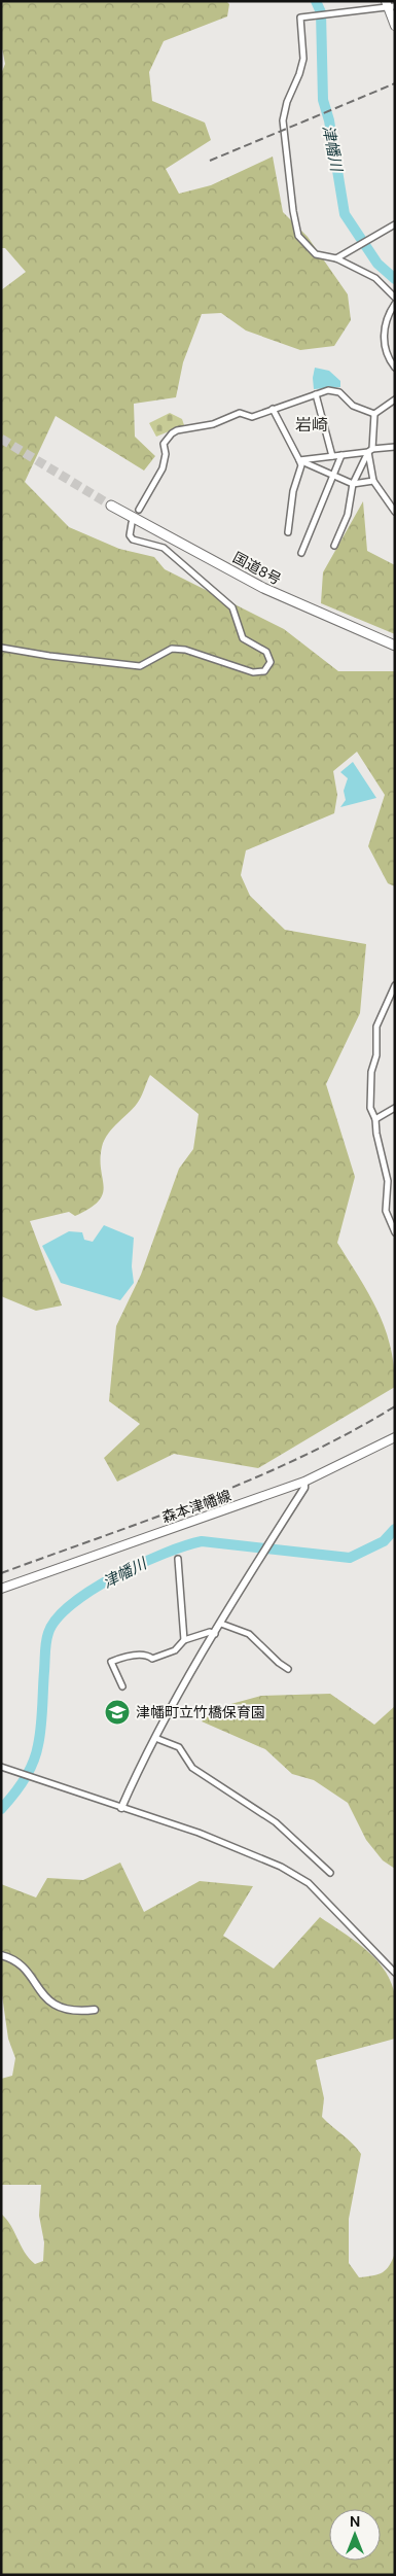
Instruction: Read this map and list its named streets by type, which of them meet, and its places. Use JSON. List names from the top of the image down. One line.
{"streets":{"highway":["国道8号"],"main road":["森本津幡線"]},"districts":["岩崎"],"water":["津幡川"],"places":{"school or university":["津幡町立竹橋保育園"]},"north":"top"}
